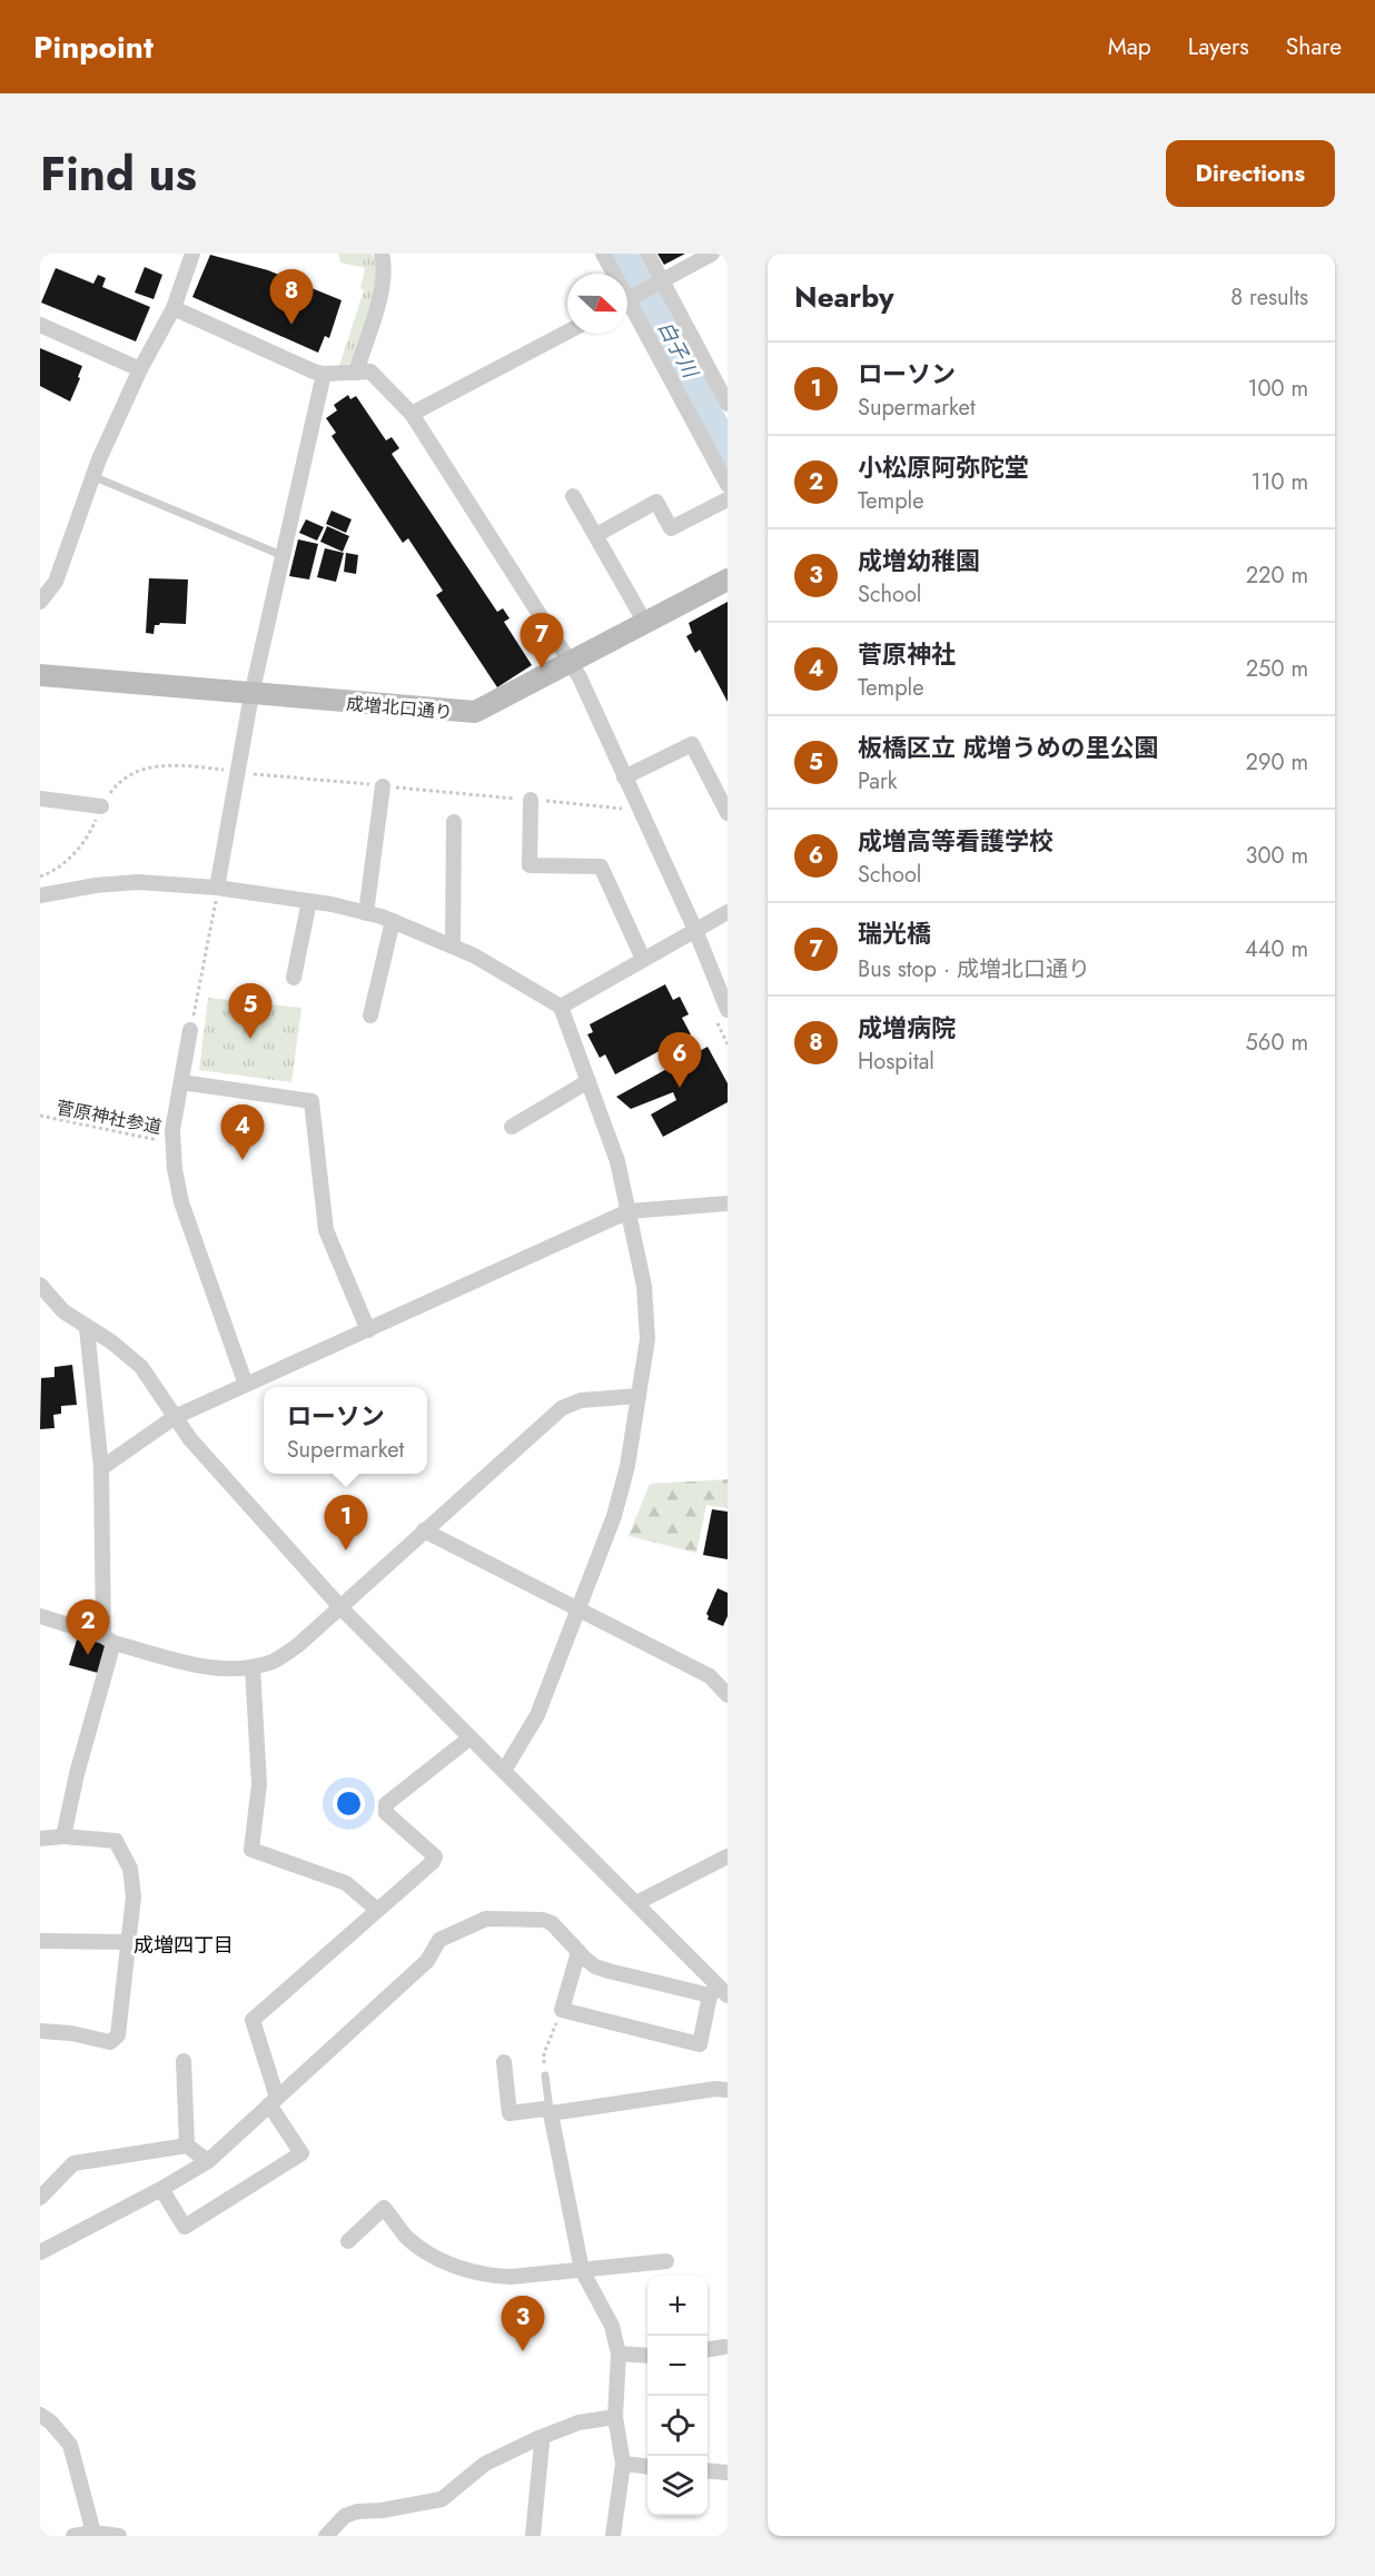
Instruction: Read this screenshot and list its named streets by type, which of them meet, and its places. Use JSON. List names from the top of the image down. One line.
{"streets":{"street":["成増北口通り"],"path":["菅原神社参道"]},"districts":["成増四丁目"],"water":["白子川"],"north":"right","page":{"header":"Pinpoint","nav":["Map","Layers","Share"],"title":"Find us","buttons":"Directions","heading":["Nearby","8 results"],"pins":["8","7","5","6","4","1","2","3"],"list":[{"mark":"1","name":"ローソン","note":"Supermarket","value":"100 m"},{"mark":"2","name":"小松原阿弥陀堂","note":"Temple","value":"110 m"},{"mark":"3","name":"成増幼稚園","note":"School","value":"220 m"},{"mark":"4","name":"菅原神社","note":"Temple","value":"250 m"},{"mark":"5","name":"板橋区立 成増うめの里公園","note":"Park","value":"290 m"},{"mark":"6","name":"成増高等看護学校","note":"School","value":"300 m"},{"mark":"7","name":"瑞光橋","note":"Bus stop · 成増北口通り","value":"440 m"},{"mark":"8","name":"成増病院","note":"Hospital","value":"560 m"}],"popup":["ローソン","Supermarket"],"map_buttons":["+","−"]}}
